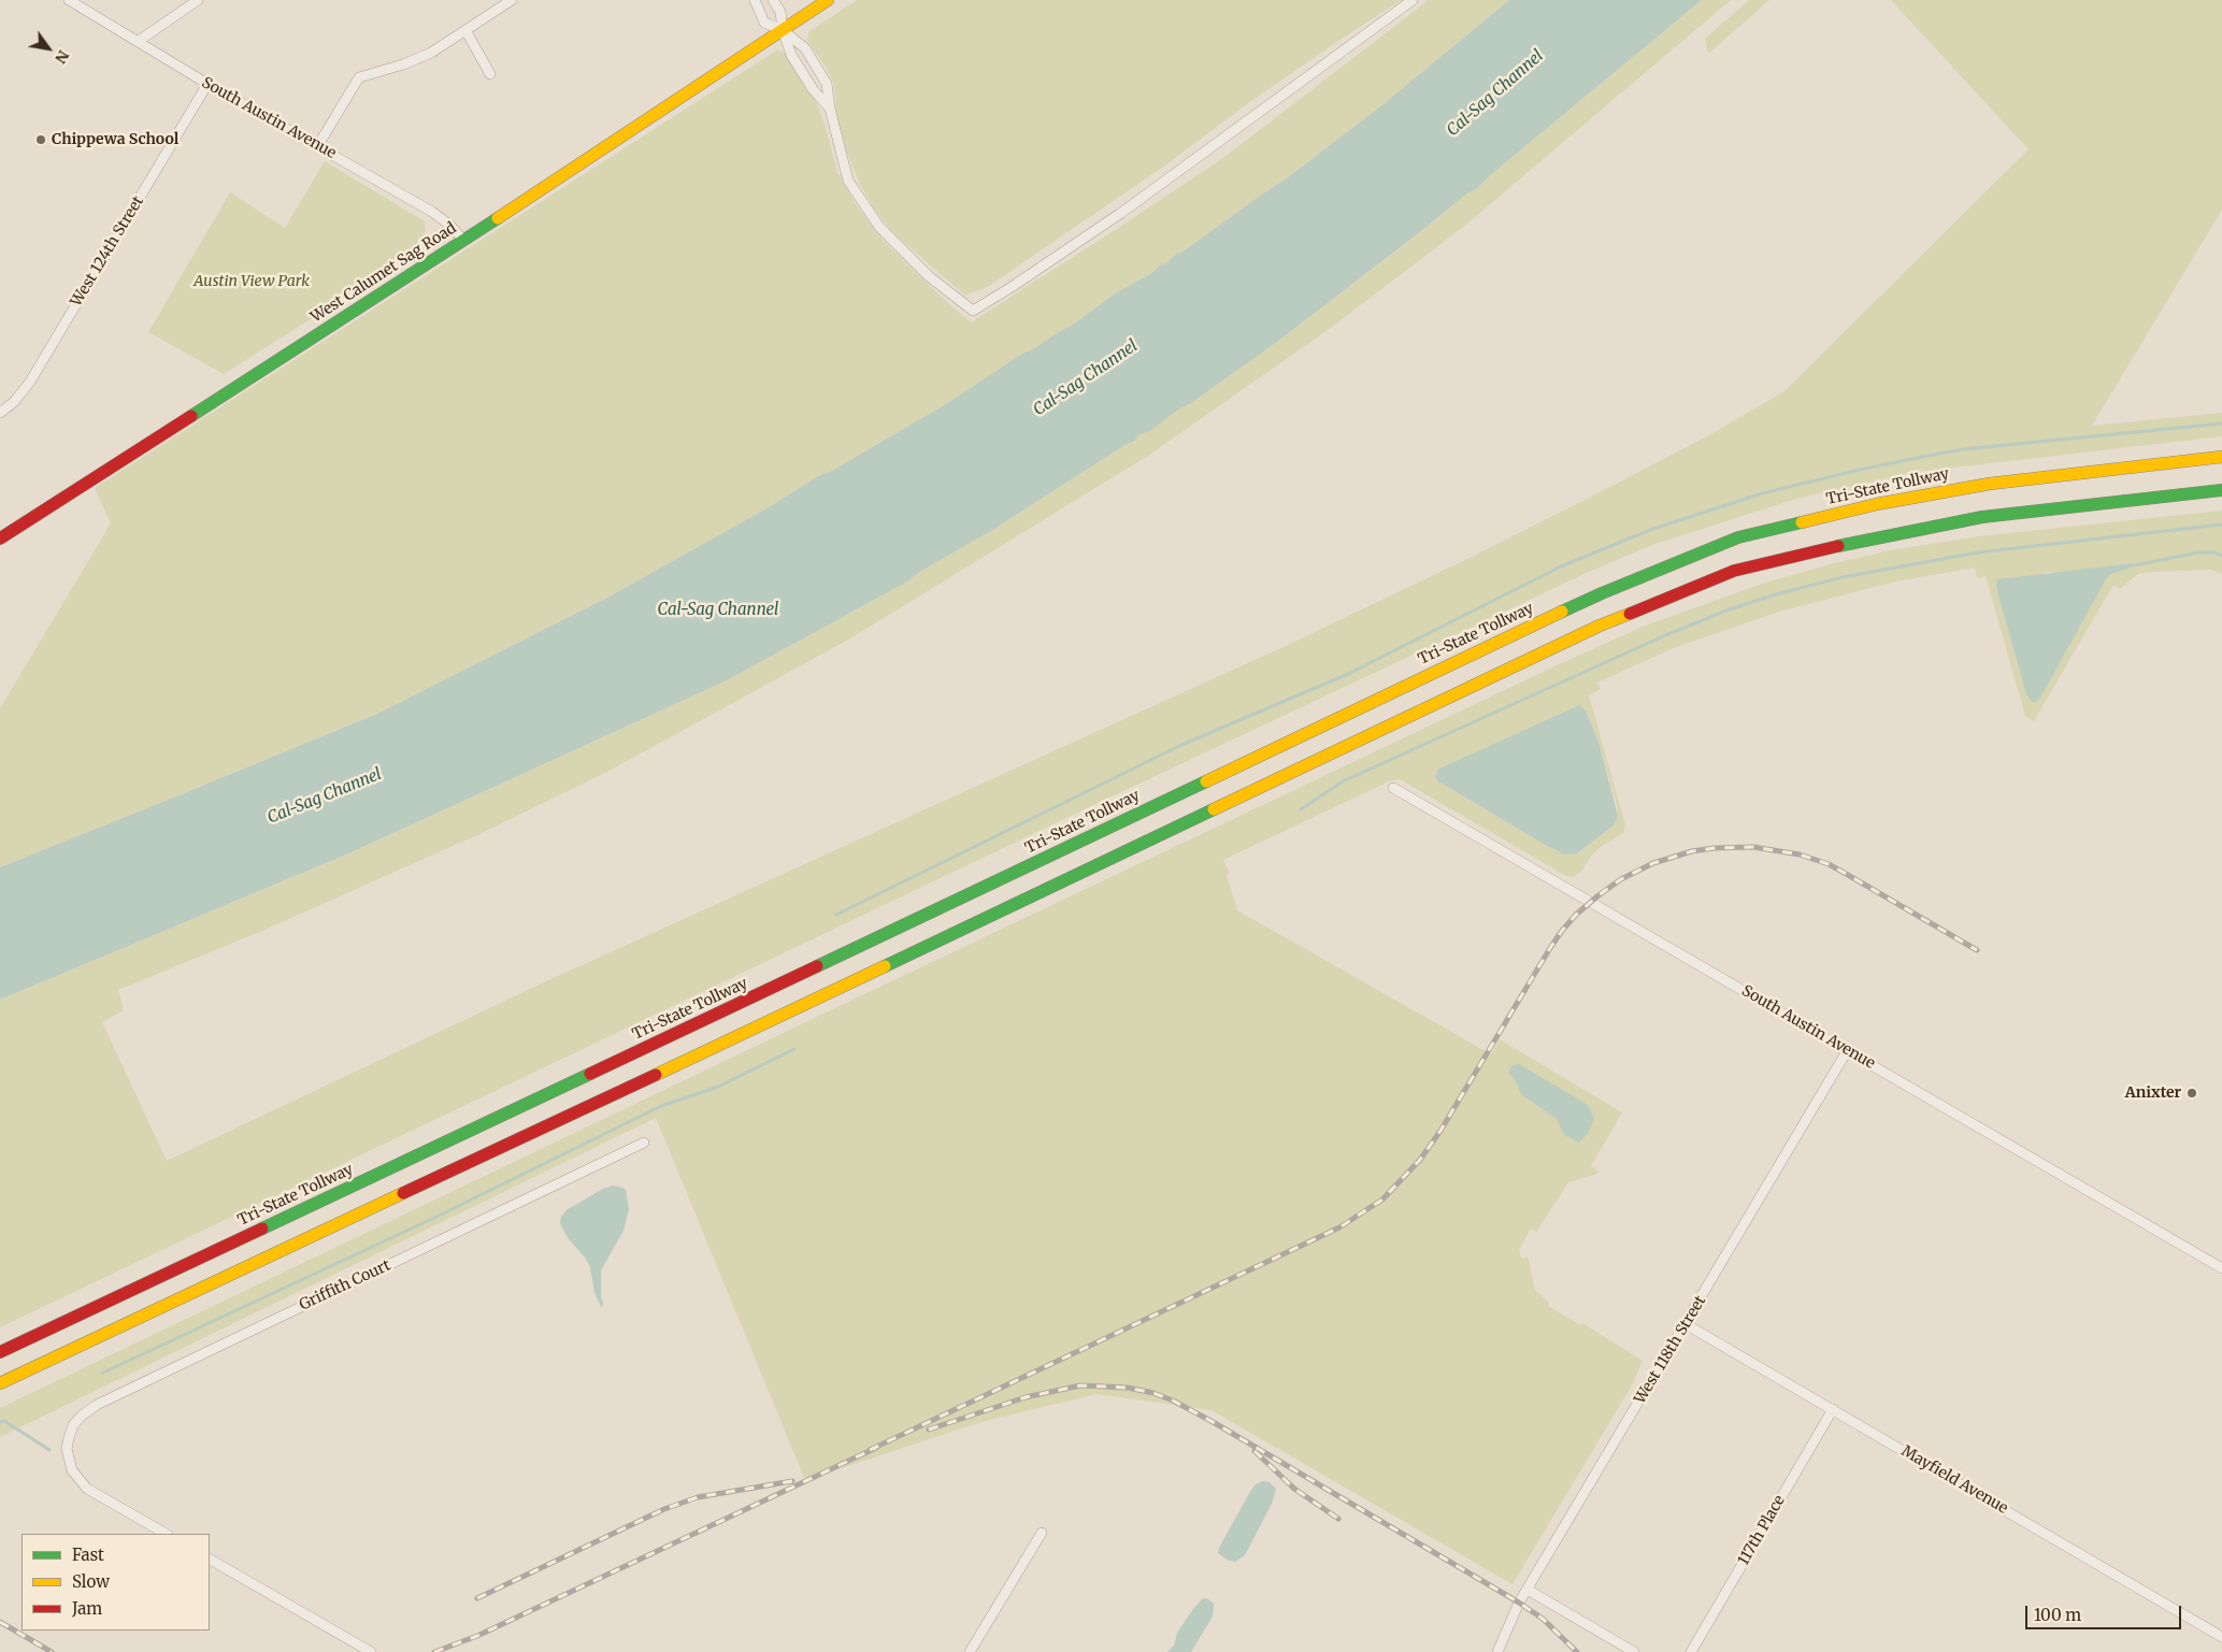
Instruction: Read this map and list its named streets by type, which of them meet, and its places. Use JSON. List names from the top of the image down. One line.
{"streets":{"main road":["West Calumet Sag Road","Tri-State Tollway"],"street":["South Austin Avenue","West 124th Street","Griffith Court","West 118th Street","Mayfield Avenue","117th Place"]},"crossings":[["South Austin Avenue","West 124th Street"],["South Austin Avenue","West Calumet Sag Road"],["South Austin Avenue","West 118th Street"],["West 118th Street","Mayfield Avenue"],["Mayfield Avenue","117th Place"]],"water":["Cal-Sag Channel"],"parks":["Austin View Park"],"places":["Chippewa School","Anixter"],"legend":["Fast","Slow","Jam"],"scale_bar":"100 m","north":"bottom right"}
